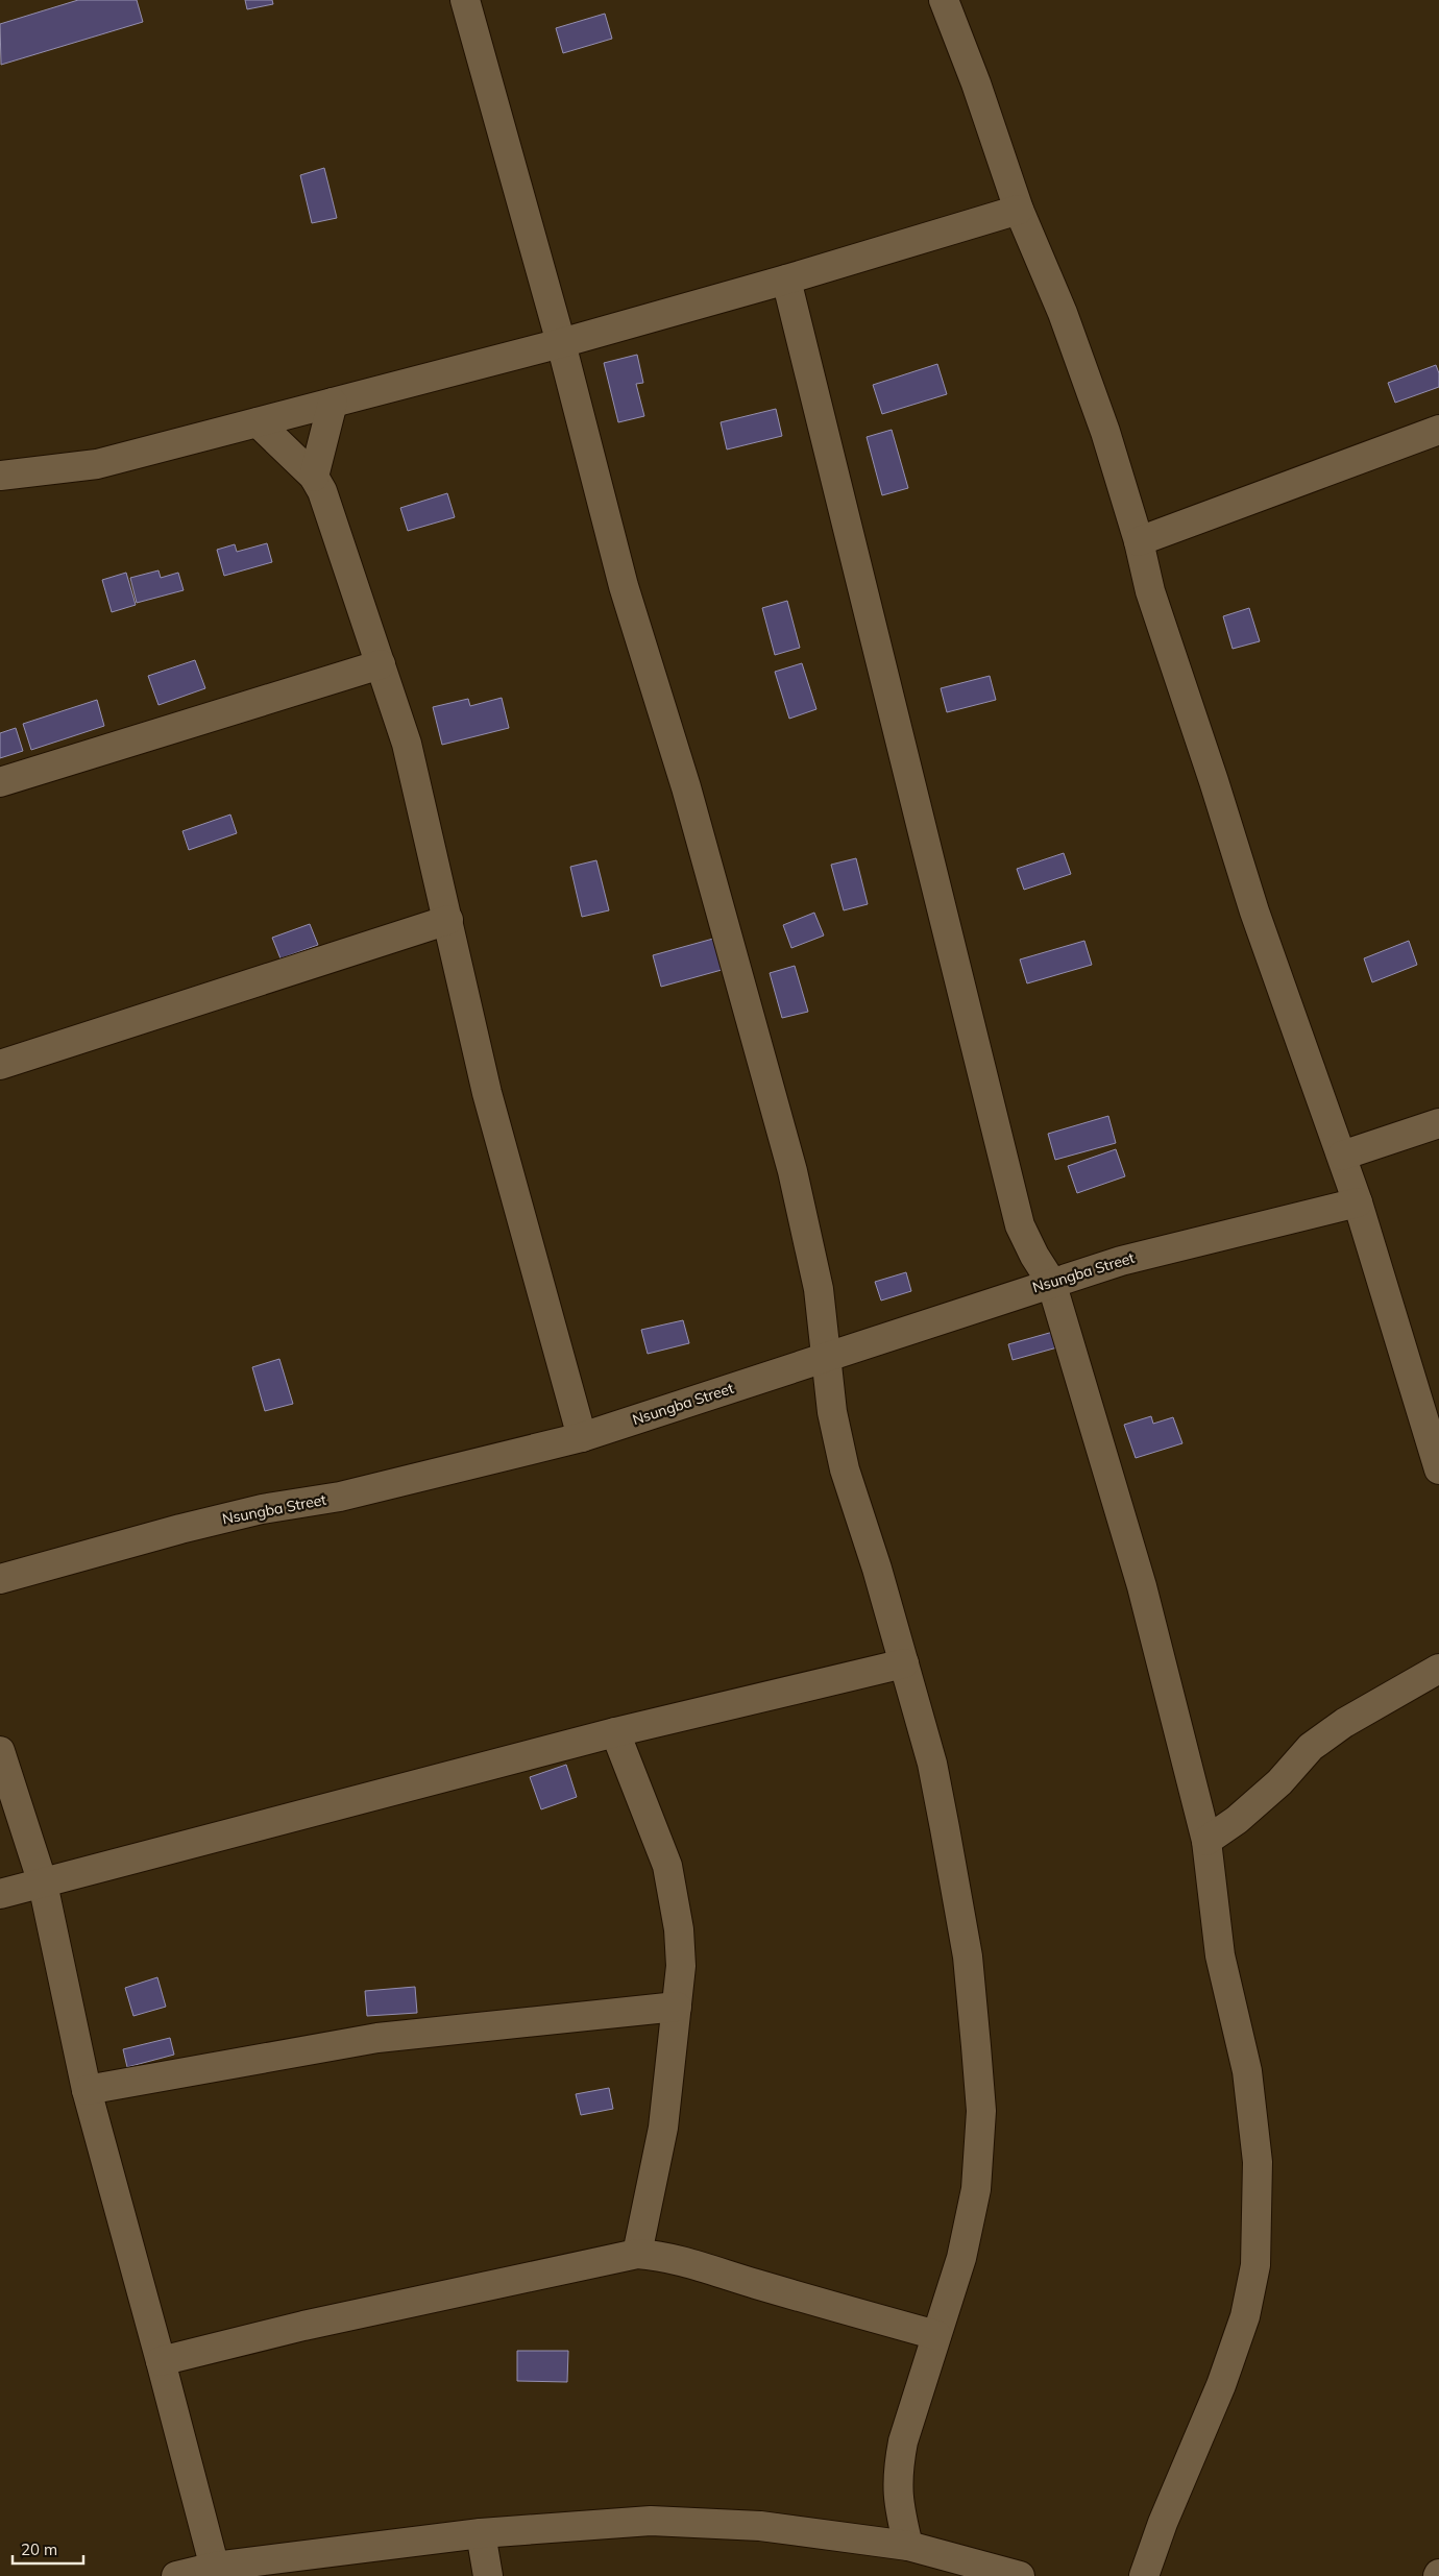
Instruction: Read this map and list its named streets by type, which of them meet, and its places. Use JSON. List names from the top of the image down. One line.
{"streets":{"street":["Nsungba Street"]},"scale_bar":"20 m"}
